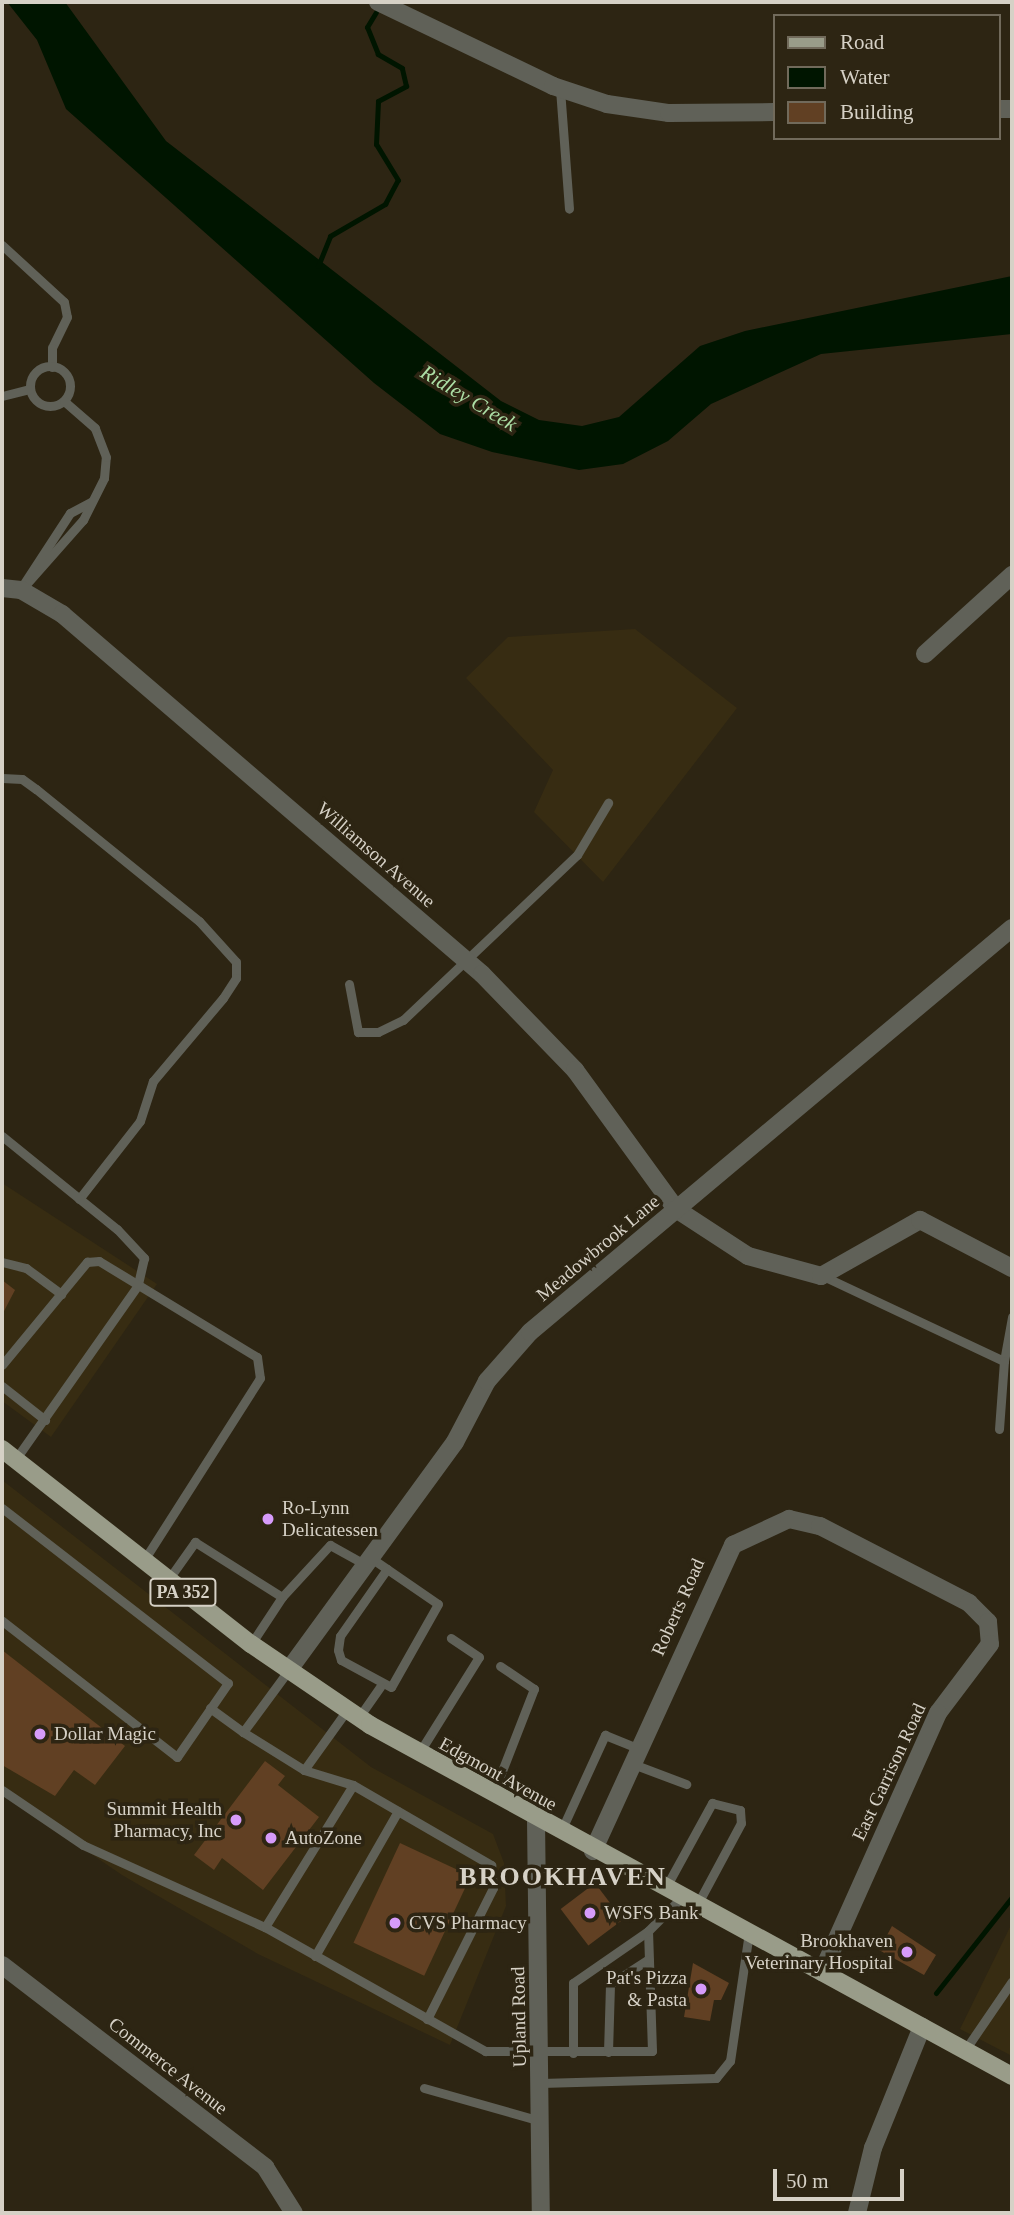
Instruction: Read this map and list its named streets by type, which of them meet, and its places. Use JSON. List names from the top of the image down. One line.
{"streets":{"main road":["PA 352","Edgmont Avenue"],"street":["Williamson Avenue","Meadowbrook Lane","Roberts Road","East Garrison Road","Upland Road","Commerce Avenue"]},"crossings":[["Williamson Avenue","Meadowbrook Lane"],["Meadowbrook Lane","Edgmont Avenue"],["Roberts Road","East Garrison Road"],["Roberts Road","Edgmont Avenue"],["East Garrison Road","Edgmont Avenue"],["Edgmont Avenue","Upland Road"]],"districts":["BROOKHAVEN"],"water":["Ridley Creek"],"places":["Ro-Lynn Delicatessen","Dollar Magic","Summit Health Pharmacy, Inc","AutoZone","WSFS Bank","CVS Pharmacy","Brookhaven Veterinary Hospital","Pat's Pizza & Pasta"],"legend":["Road","Water","Building"],"scale_bar":"50 m"}
